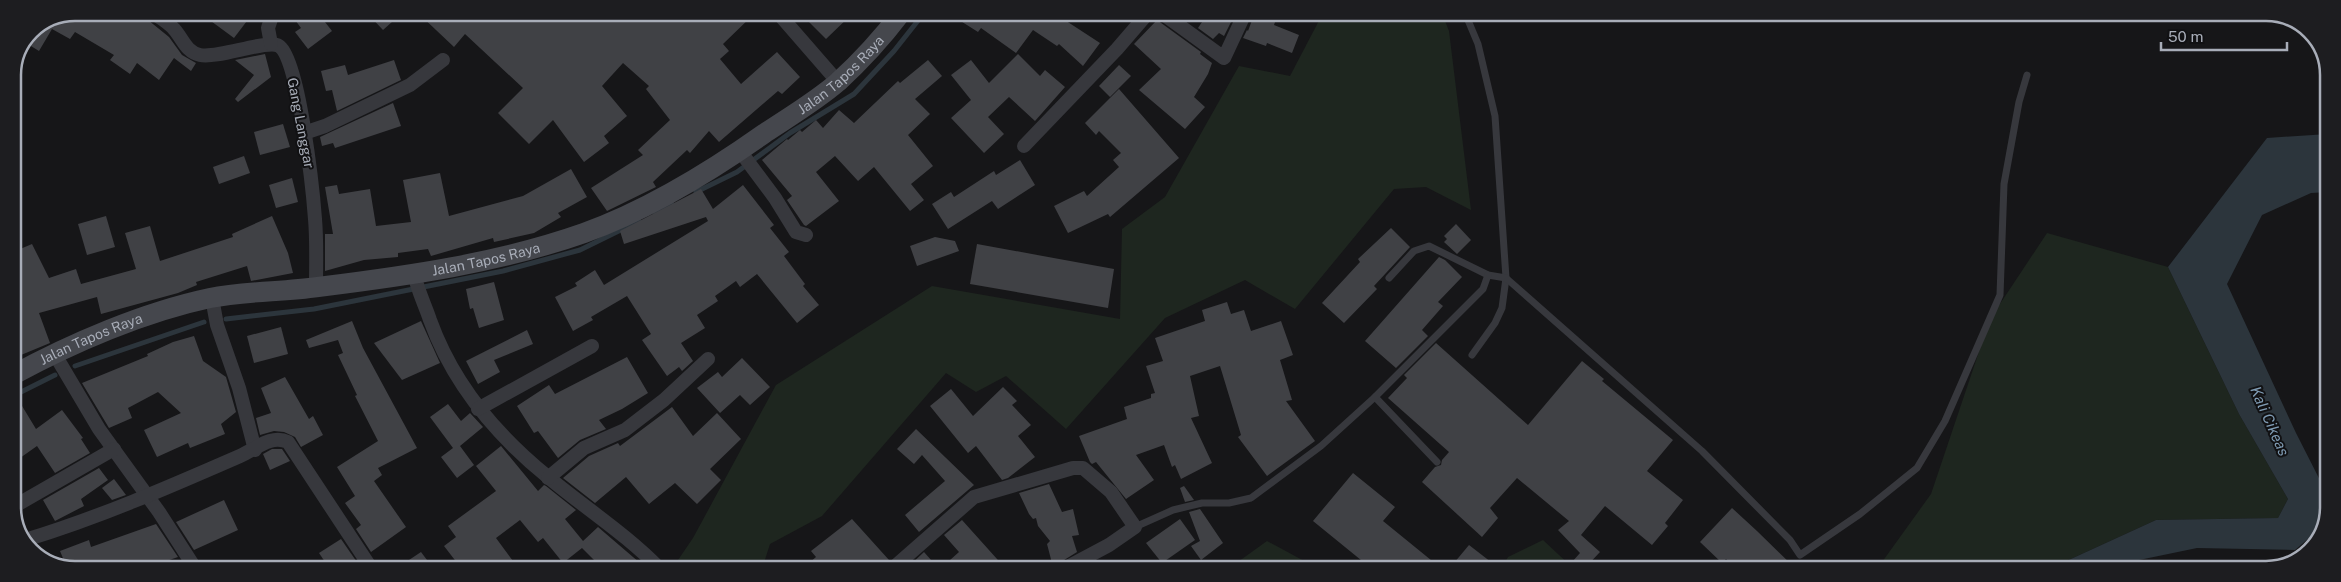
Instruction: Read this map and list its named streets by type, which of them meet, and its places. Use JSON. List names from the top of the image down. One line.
{"streets":{"main road":["Jalan Tapos Raya"],"street":["Gang Langgar"]},"crossings":[["Jalan Tapos Raya","Gang Langgar"]],"water":["Kali Cikeas"],"scale_bar":"50 m"}
